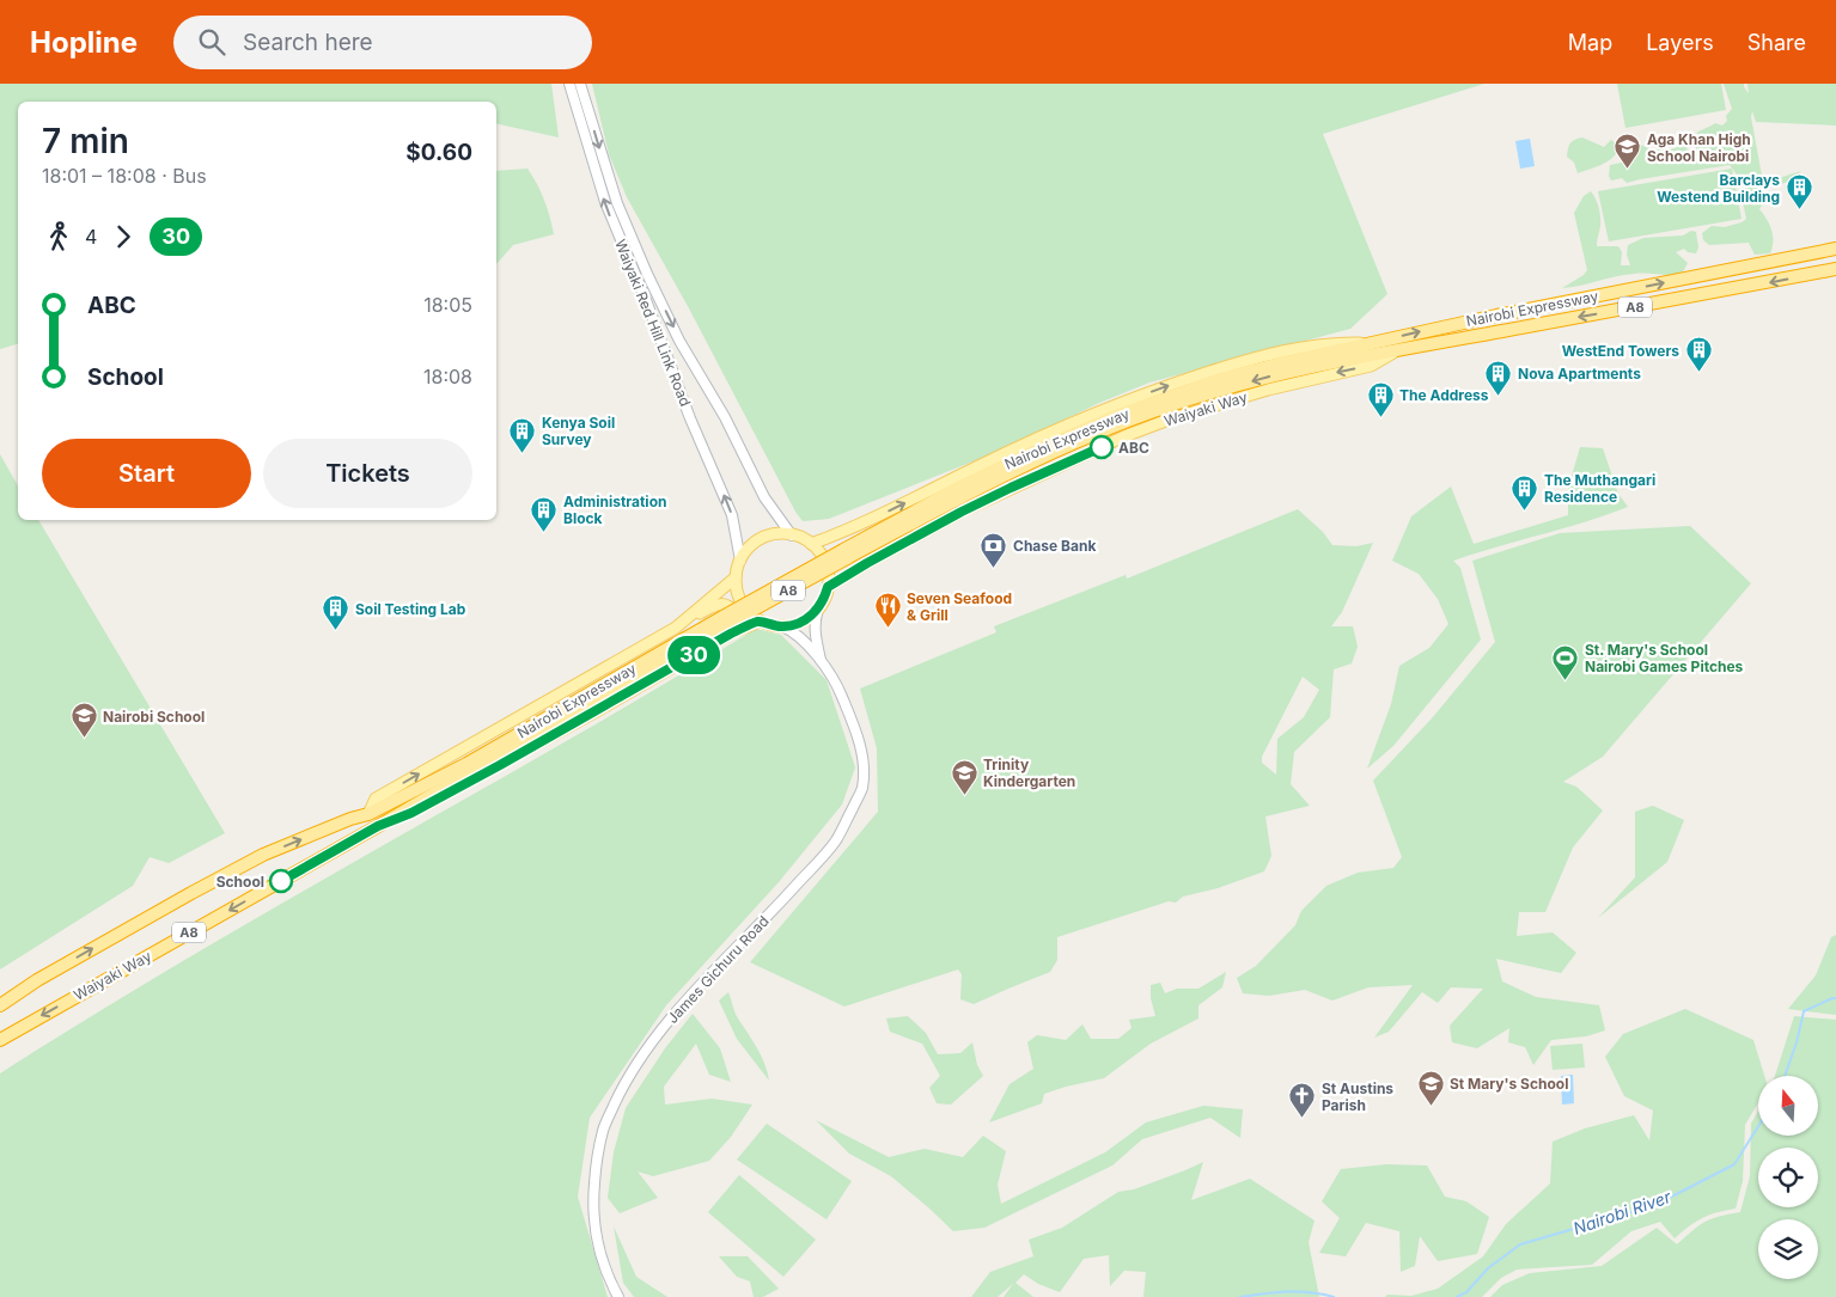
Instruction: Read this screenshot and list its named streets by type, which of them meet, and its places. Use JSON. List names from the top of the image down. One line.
{"streets":{"highway":["A8","Nairobi Expressway","Waiyaki Way"],"main road":["Waiyaki Red Hill Link Road","James Gichuru Road"]},"crossings":[["A8","Nairobi Expressway"],["Nairobi Expressway","Waiyaki Way"],["Waiyaki Red Hill Link Road","Waiyaki Way"],["Waiyaki Red Hill Link Road","James Gichuru Road"],["Waiyaki Way","James Gichuru Road"]],"water":["Nairobi River"],"places":{"school or university":["Aga Khan High School Nairobi","Nairobi School","Trinity Kindergarten","St Mary's School"],"building":["Barclays Westend Building","WestEnd Towers","Nova Apartments","The Address","Kenya Soil Survey","The Muthangari Residence","Administration Block","Soil Testing Lab"],"other":["ABC","School"],"bank":["Chase Bank"],"restaurant":["Seven Seafood & Grill"],"sports":["St. Mary's School Nairobi Games Pitches"],"church":["St Austins Parish"]},"lines":["bus line 30"],"north":"top","page":{"header":"Hopline","search":"Search here","nav":["Map","Layers","Share"],"on_map":"30","heading":["7 min","18:01 – 18:08 · Bus","$0.60"],"legs":["4","30"],"list":[{"name":"ABC","value":"18:05"},{"name":"School","value":"18:08"}],"buttons":["Start","Tickets"]}}
